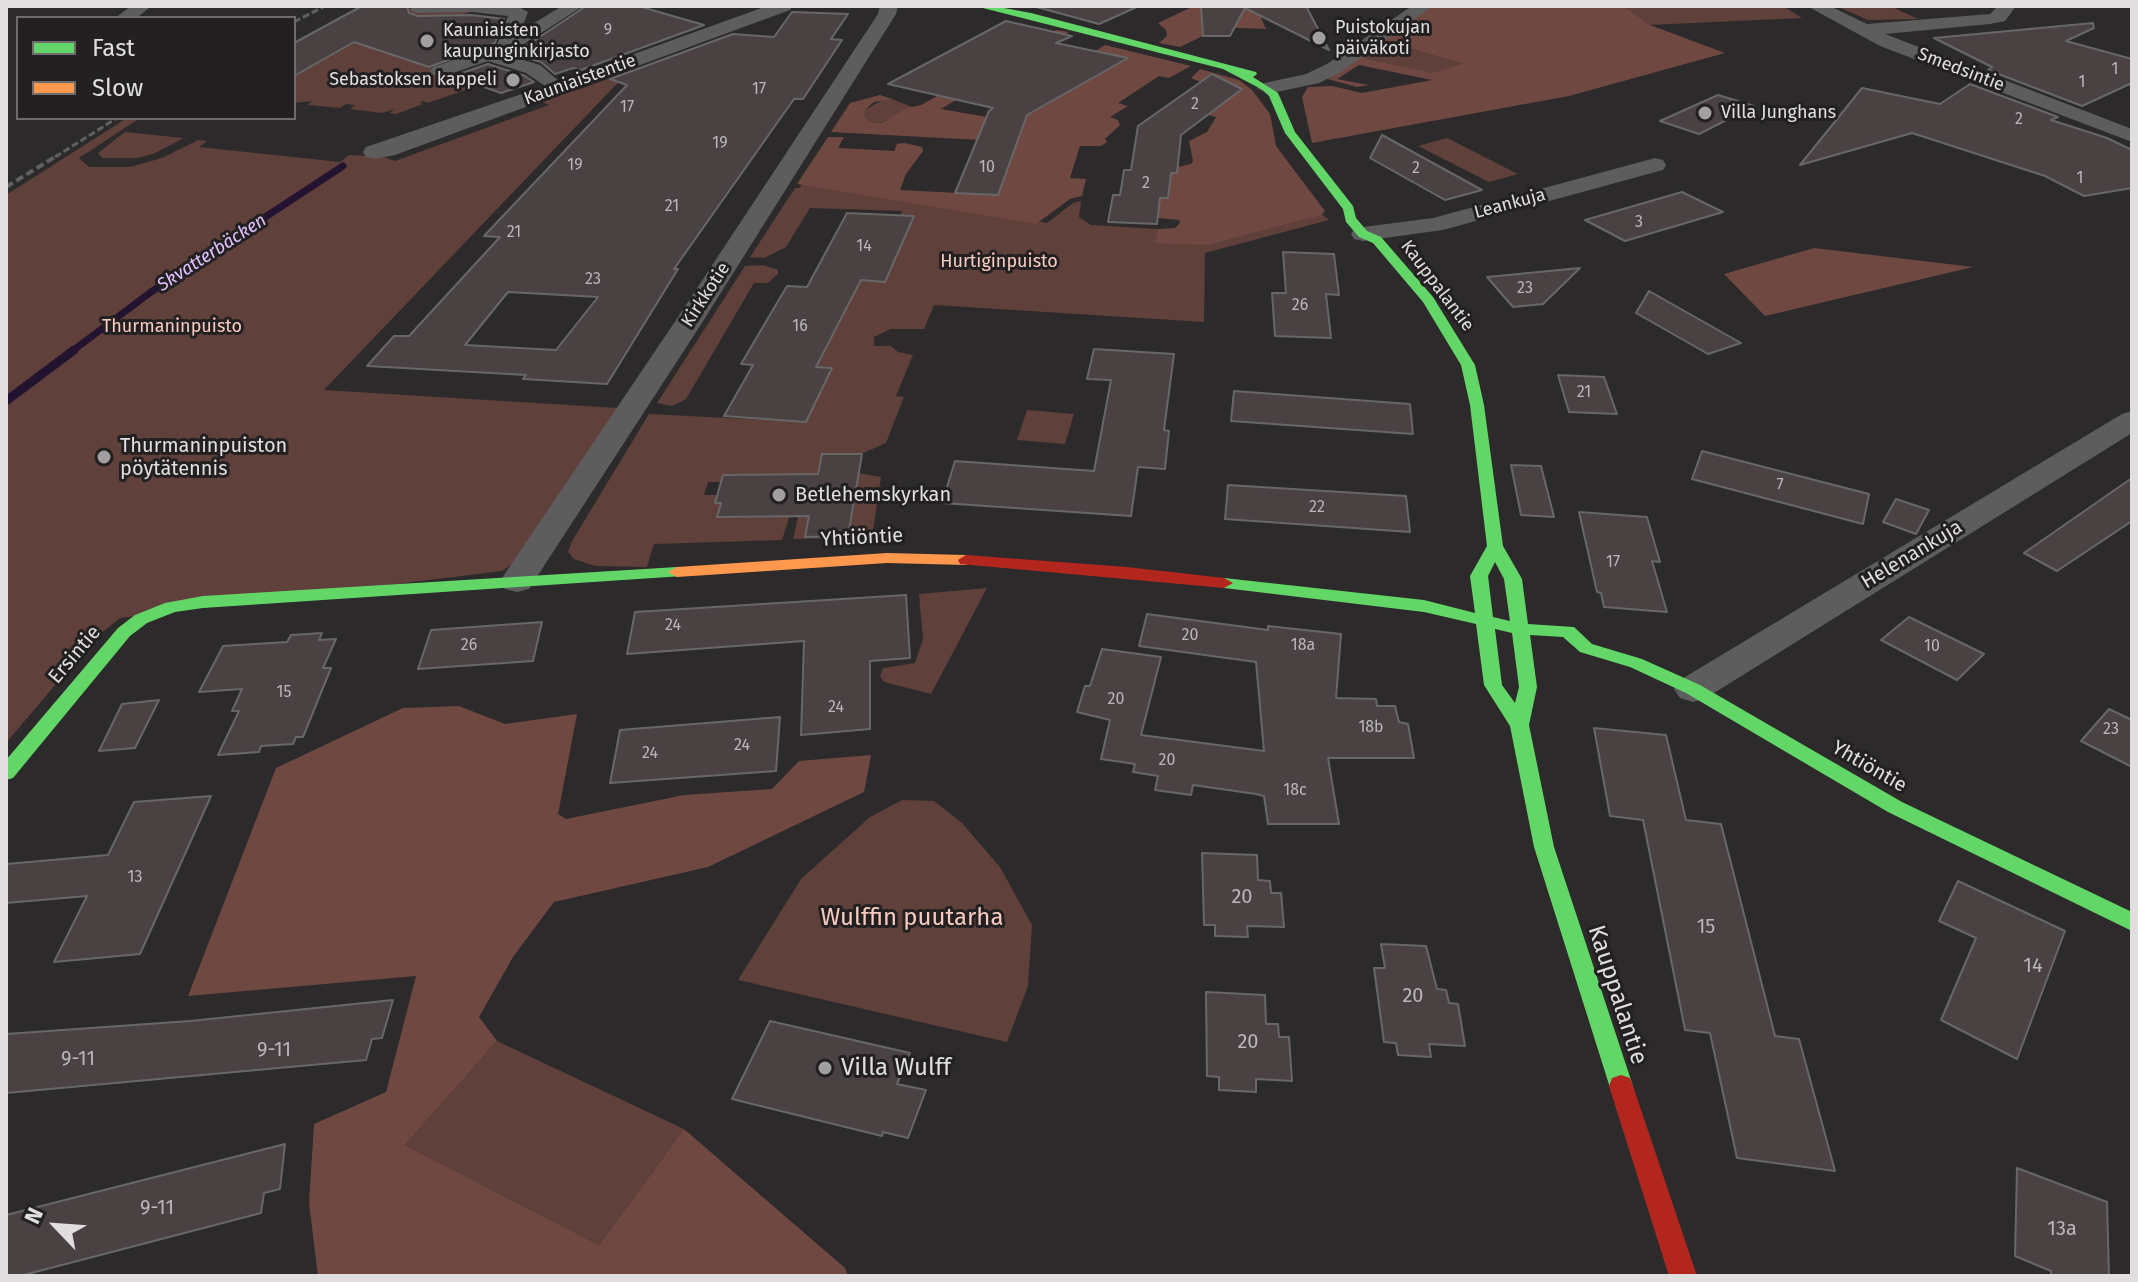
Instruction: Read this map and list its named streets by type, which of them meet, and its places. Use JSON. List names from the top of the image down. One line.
{"streets":{"street":["Smedsintie","Kauniaistentie","Leankuja","Kauppalantie","Kirkkotie","Yhtiöntie","Helenankuja","Ersintie"]},"crossings":[["Leankuja","Kauppalantie"],["Kauppalantie","Yhtiöntie"],["Kirkkotie","Yhtiöntie"],["Yhtiöntie","Helenankuja"],["Yhtiöntie","Ersintie"]],"water":["Skvatterbäcken"],"parks":["Hurtiginpuisto","Thurmaninpuisto","Wulffin puutarha"],"places":["Puistokujan päiväkoti","Kauniaisten kaupunginkirjasto","Sebastoksen kappeli","Villa Junghans","Thurmaninpuiston pöytätennis","Betlehemskyrkan","Villa Wulff"],"house_numbers":["9","1","1","17","2","17","2","19","19","10","2","1","2","21","3","21","14","23","23","26","16","21","7","22","17","24","20","26","18a","10","15","20","24","18b","23","24","24","20","18c","13","20","15","14","20","20","9-11","9-11","9-11","13a"],"legend":["Fast","Slow"],"north":"top left"}
